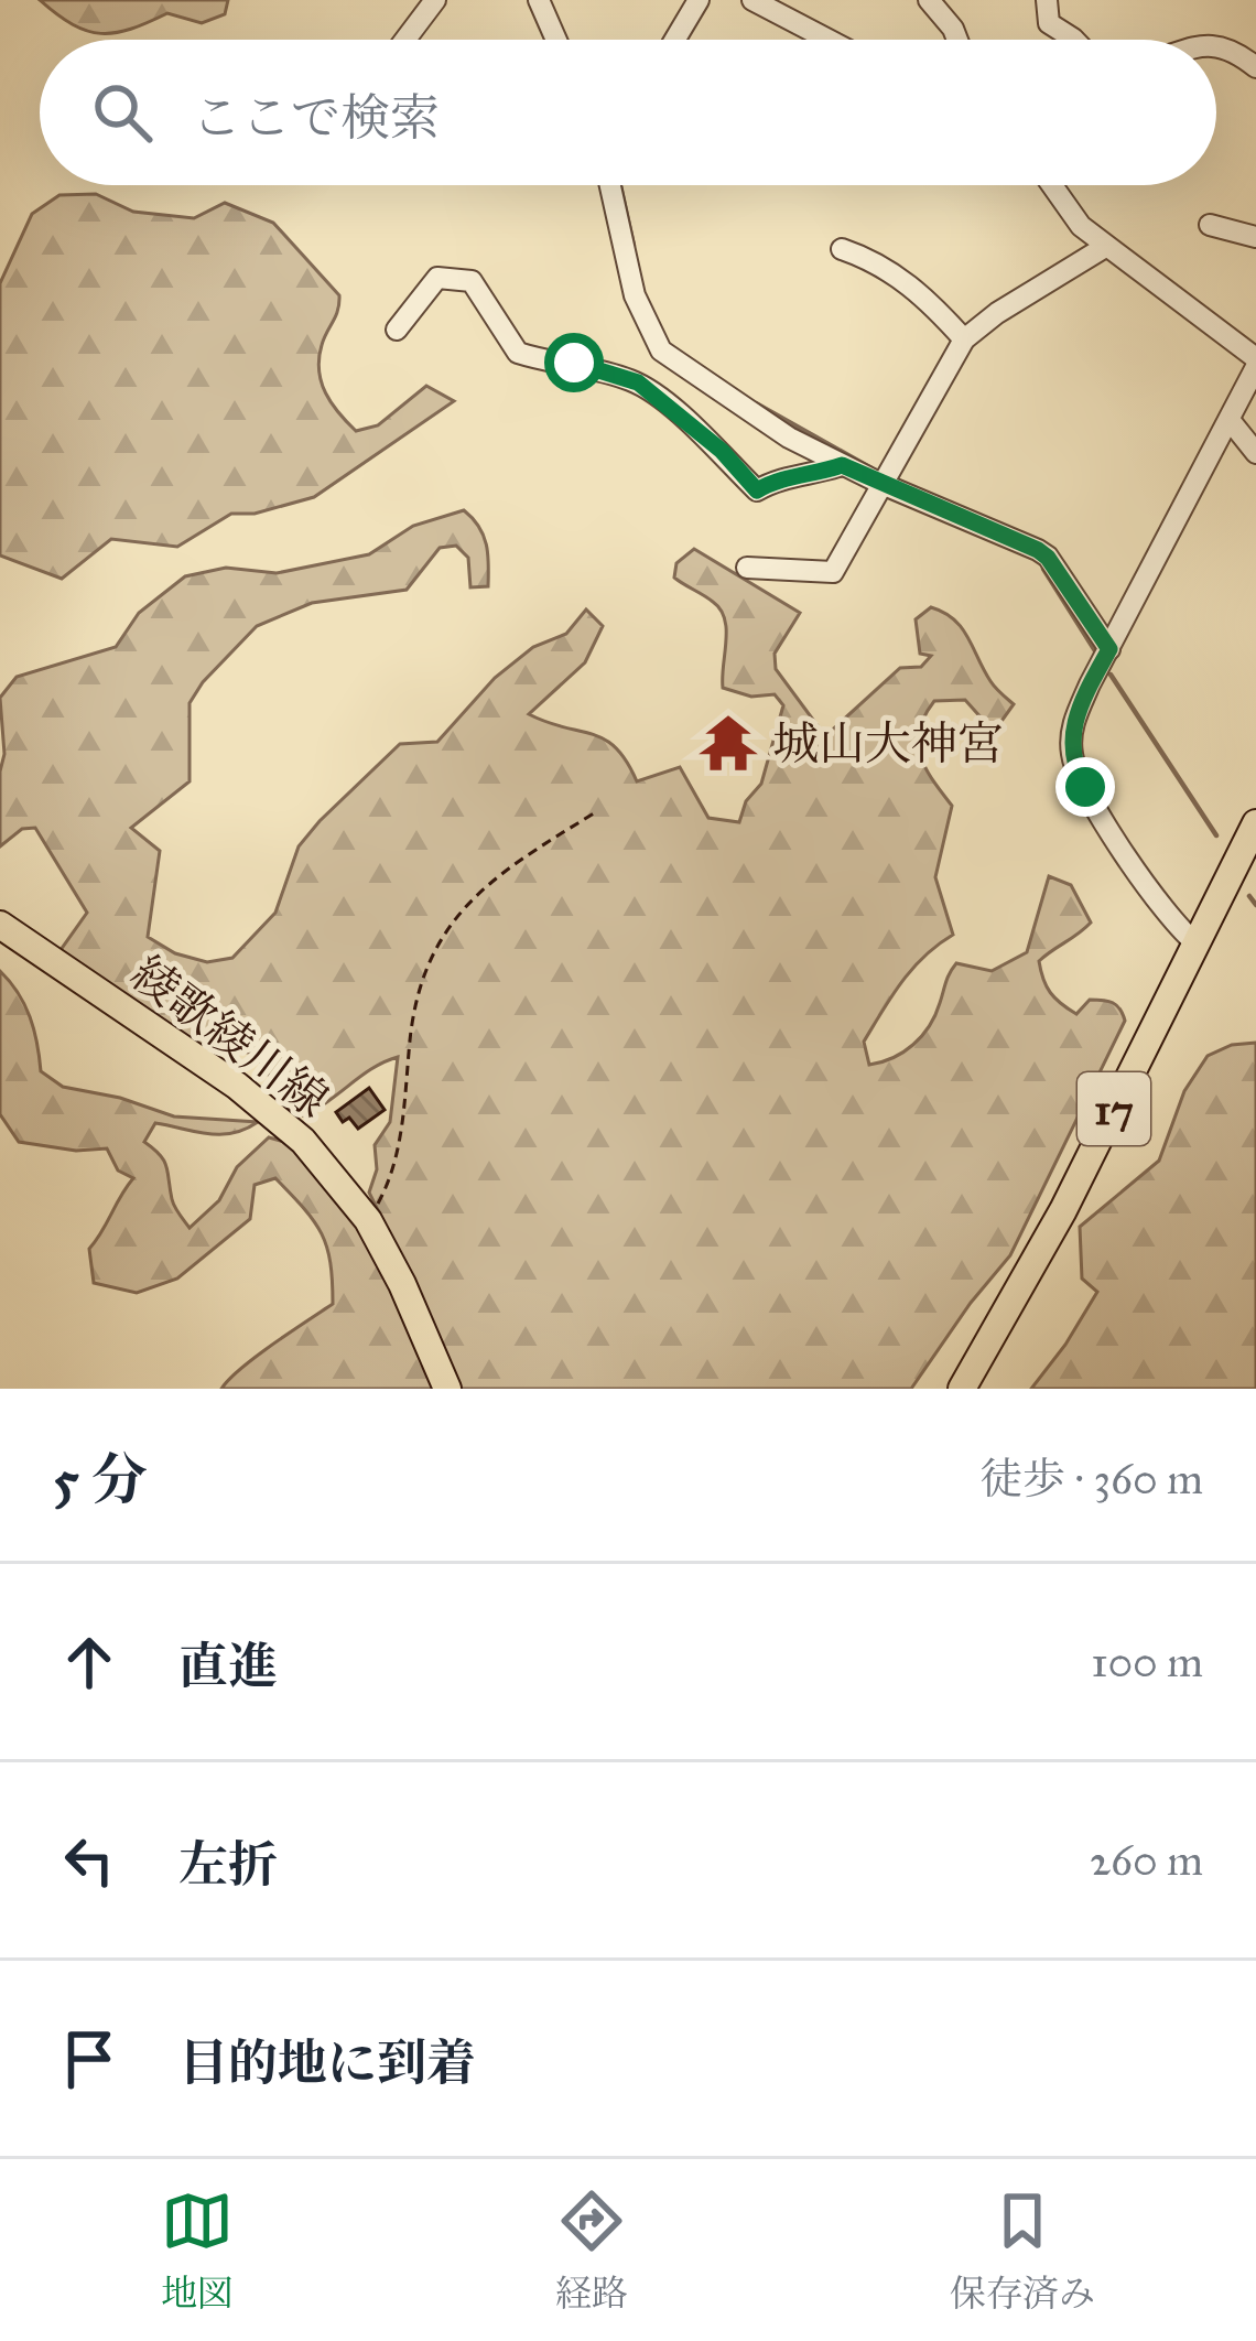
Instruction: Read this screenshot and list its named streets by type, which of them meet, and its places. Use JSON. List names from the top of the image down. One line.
{"streets":{"main road":["綾歌綾川線","17"]},"places":{"temple":["城山大神宮"]},"page":{"search":"ここで検索","heading":["5 分","徒歩 · 360 m"],"list":[["直進","100 m"],["左折","260 m"],"目的地に到着"],"nav":["地図","経路","保存済み"]}}
